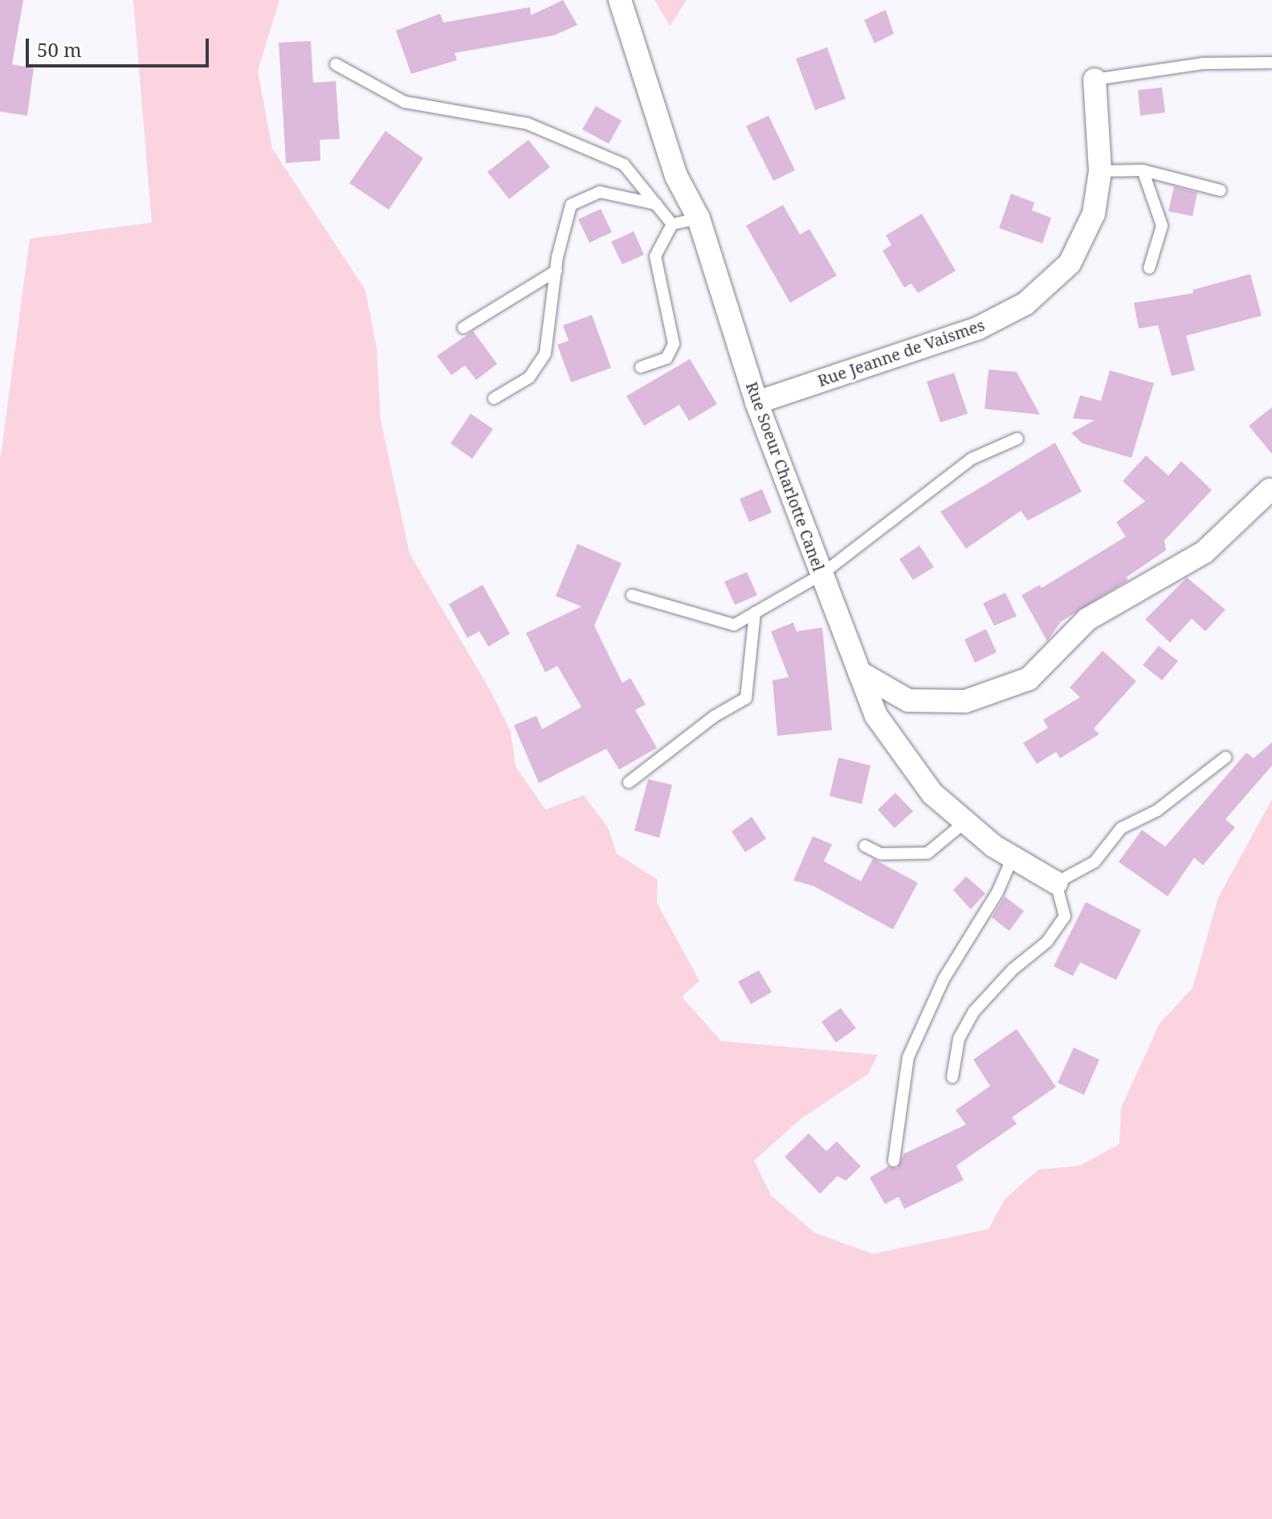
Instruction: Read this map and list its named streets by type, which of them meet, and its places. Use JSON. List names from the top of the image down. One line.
{"streets":{"street":["Rue Jeanne de Vaismes","Rue Soeur Charlotte Canel"]},"crossings":[["Rue Jeanne de Vaismes","Rue Soeur Charlotte Canel"]],"scale_bar":"50 m"}
